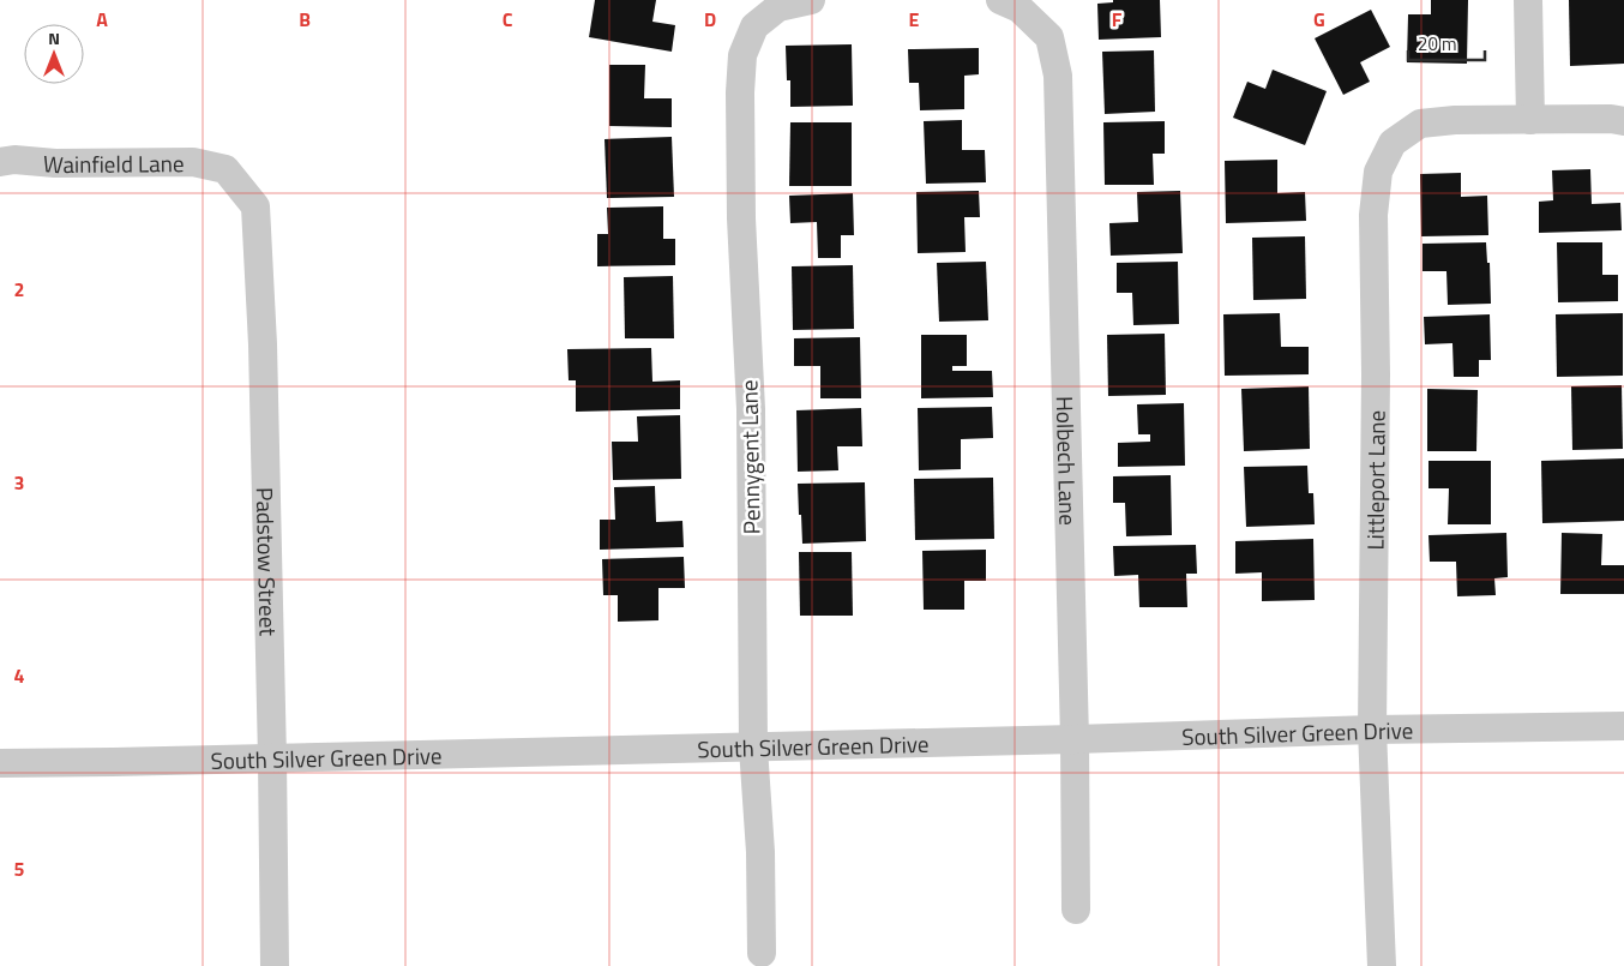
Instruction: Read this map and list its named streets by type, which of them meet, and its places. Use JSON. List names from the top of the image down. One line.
{"streets":{"street":["Wainfield Lane","Pennygent Lane","Holbech Lane","Littleport Lane","Padstow Street","South Silver Green Drive"]},"crossings":[["Wainfield Lane","Padstow Street"],["Pennygent Lane","South Silver Green Drive"],["Holbech Lane","South Silver Green Drive"],["Littleport Lane","South Silver Green Drive"],["Padstow Street","South Silver Green Drive"]],"scale_bar":"20 m","north":"top","grid":{"columns":["A","B","C","D","E","F","G"],"rows":["2","3","4","5"]}}
